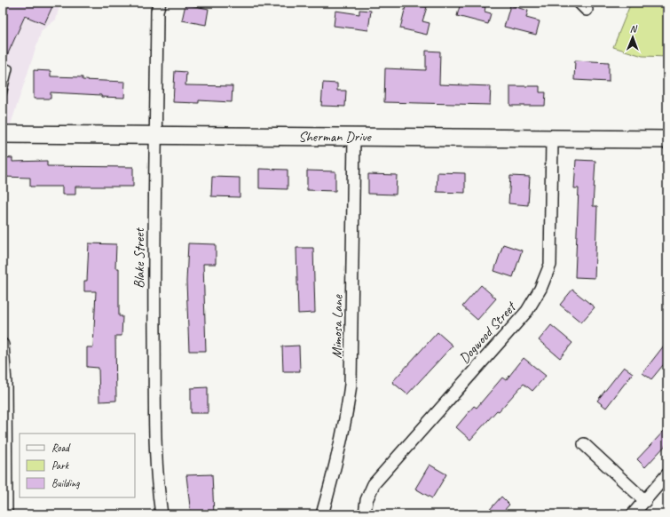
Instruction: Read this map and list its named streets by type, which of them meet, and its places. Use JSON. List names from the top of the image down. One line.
{"streets":{"street":["Sherman Drive","Blake Street","Mimosa Lane","Dogwood Street"]},"crossings":[["Sherman Drive","Blake Street"],["Sherman Drive","Mimosa Lane"],["Sherman Drive","Dogwood Street"]],"legend":["Road","Park","Building"],"north":"top"}
